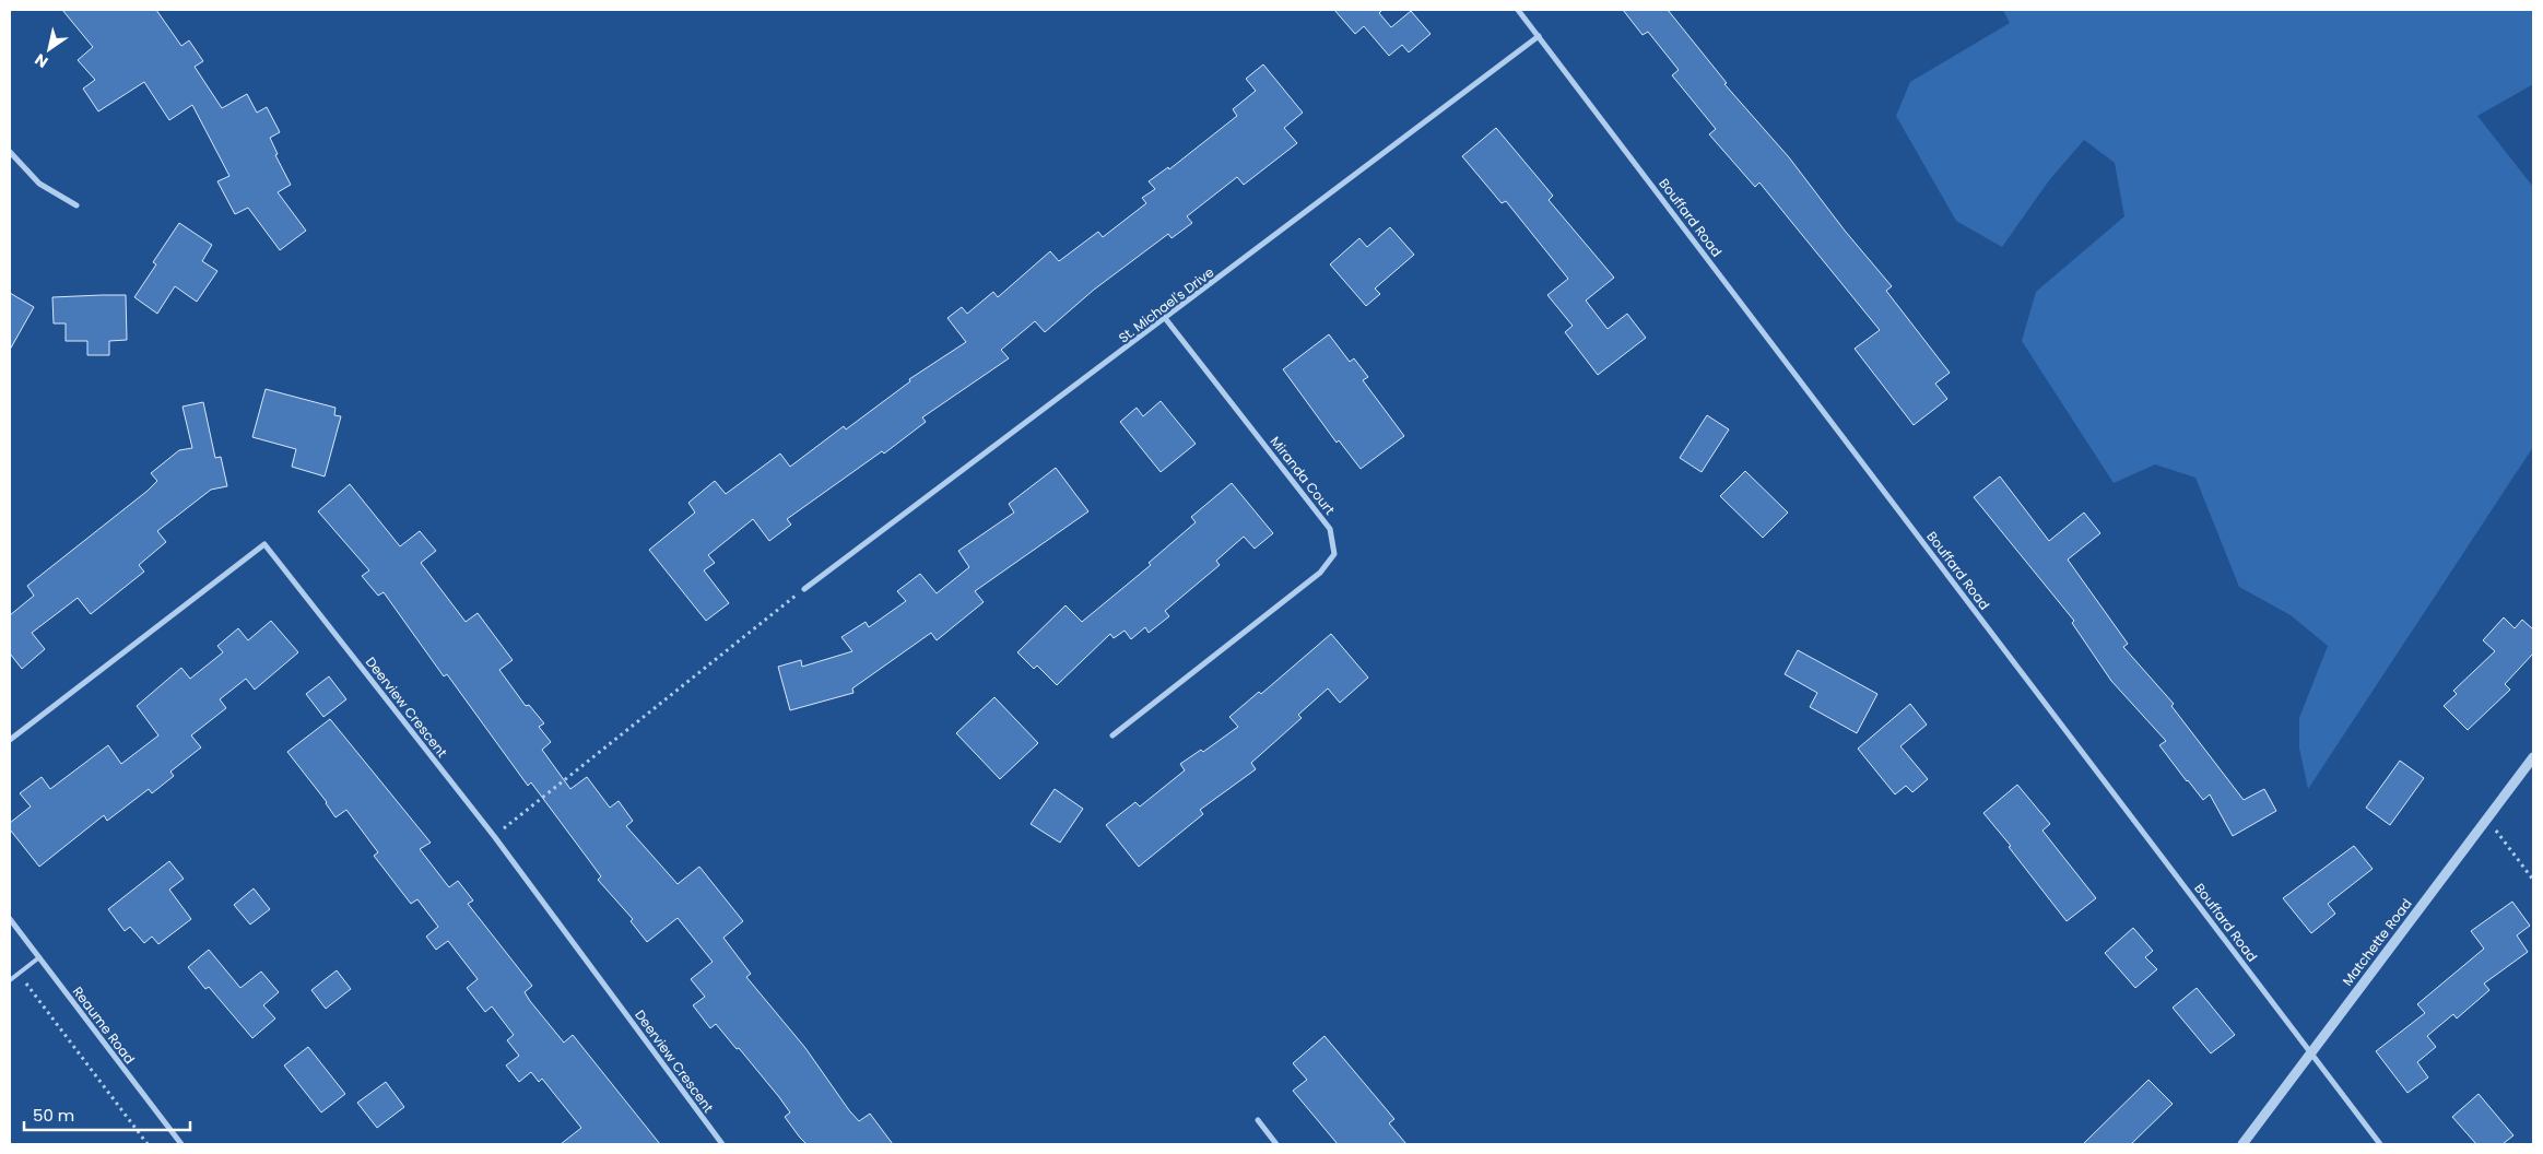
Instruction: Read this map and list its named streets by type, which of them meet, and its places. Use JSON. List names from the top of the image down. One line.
{"streets":{"street":["Bouffard Road","St. Michael's Drive","Miranda Court","Deerview Crescent","Matchette Road","Reaume Road"]},"crossings":[["Bouffard Road","St. Michael's Drive"],["Bouffard Road","Matchette Road"],["St. Michael's Drive","Miranda Court"]],"scale_bar":"50 m","north":"bottom left"}
